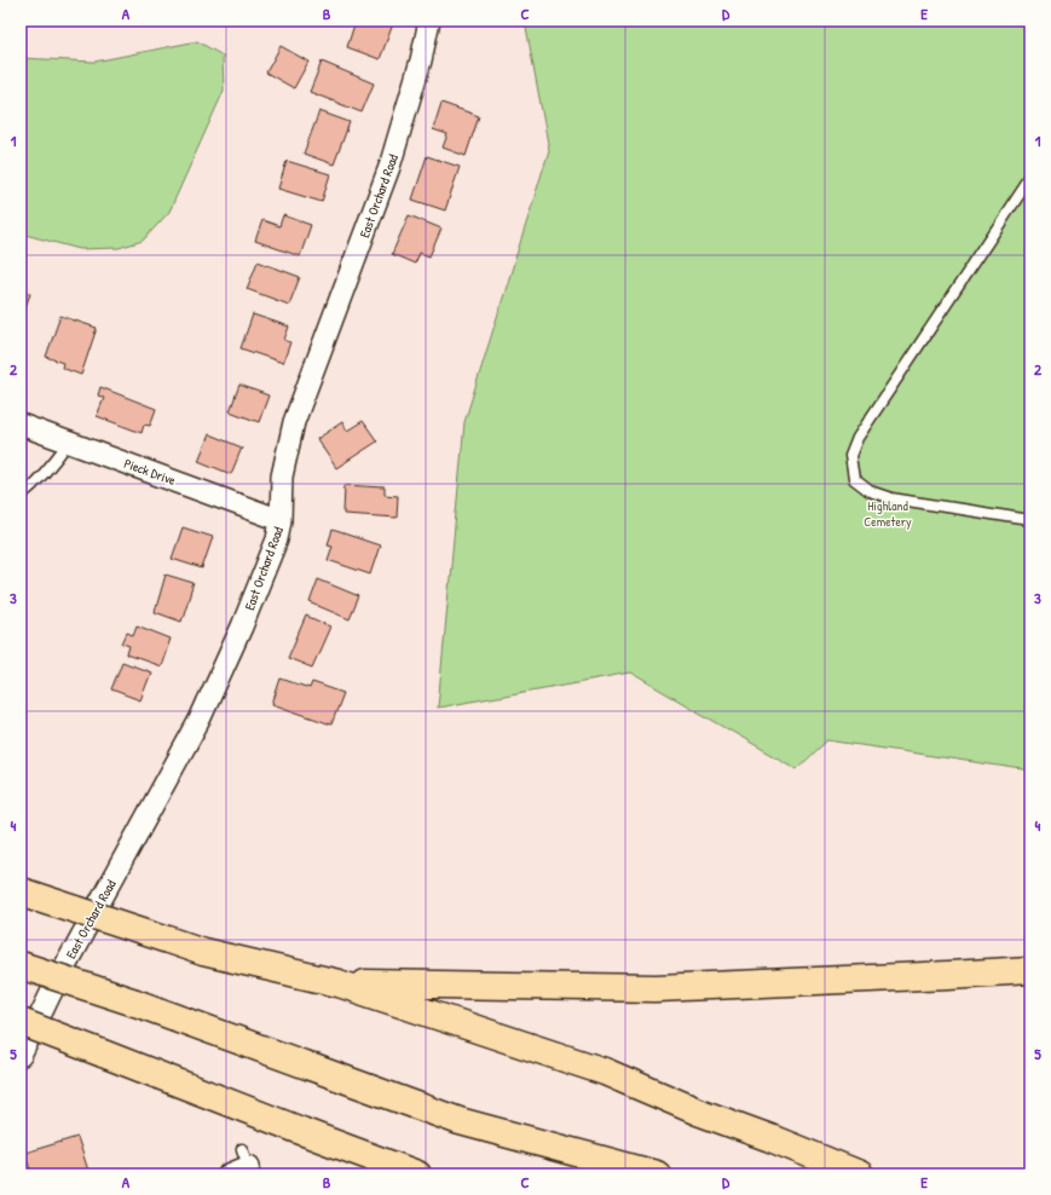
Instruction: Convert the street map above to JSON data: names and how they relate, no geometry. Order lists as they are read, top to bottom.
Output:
{
  "streets": {
    "street": ["East Orchard Road", "Pieck Drive"]
  },
  "crossings": [
    ["East Orchard Road", "Pieck Drive"]
  ],
  "parks": ["Highland Cemetery"],
  "grid": {
    "columns": [
      "A",
      "B",
      "C",
      "D",
      "E"
    ],
    "rows": [
      "1",
      "2",
      "3",
      "4",
      "5"
    ]
  }
}
